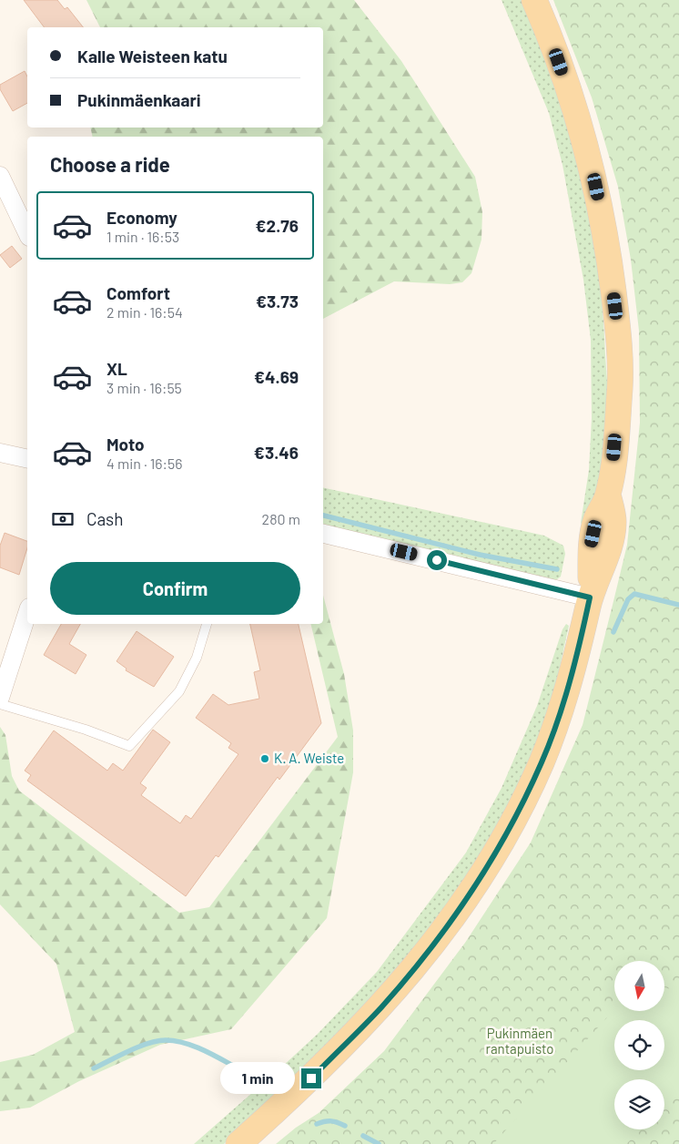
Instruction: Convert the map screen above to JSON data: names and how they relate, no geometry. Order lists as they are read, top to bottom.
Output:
{
  "parks": ["Pukinmäen rantapuisto"],
  "places": ["K. A. Weiste"],
  "north": "bottom",
  "page": {
    "banner": ["Kalle Weisteen katu", "Pukinmäenkaari"],
    "heading": "Choose a ride",
    "list": [
      {
        "name": "Economy",
        "note": "1 min · 16:53",
        "value": "€2.76"
      },
      {
        "name": "Comfort",
        "note": "2 min · 16:54",
        "value": "€3.73"
      },
      {
        "name": "XL",
        "note": "3 min · 16:55",
        "value": "€4.69"
      },
      {
        "name": "Moto",
        "note": "4 min · 16:56",
        "value": "€3.46"
      }
    ],
    "pay": ["Cash", "280 m"],
    "buttons": "Confirm",
    "bubble": "1 min"
  }
}
